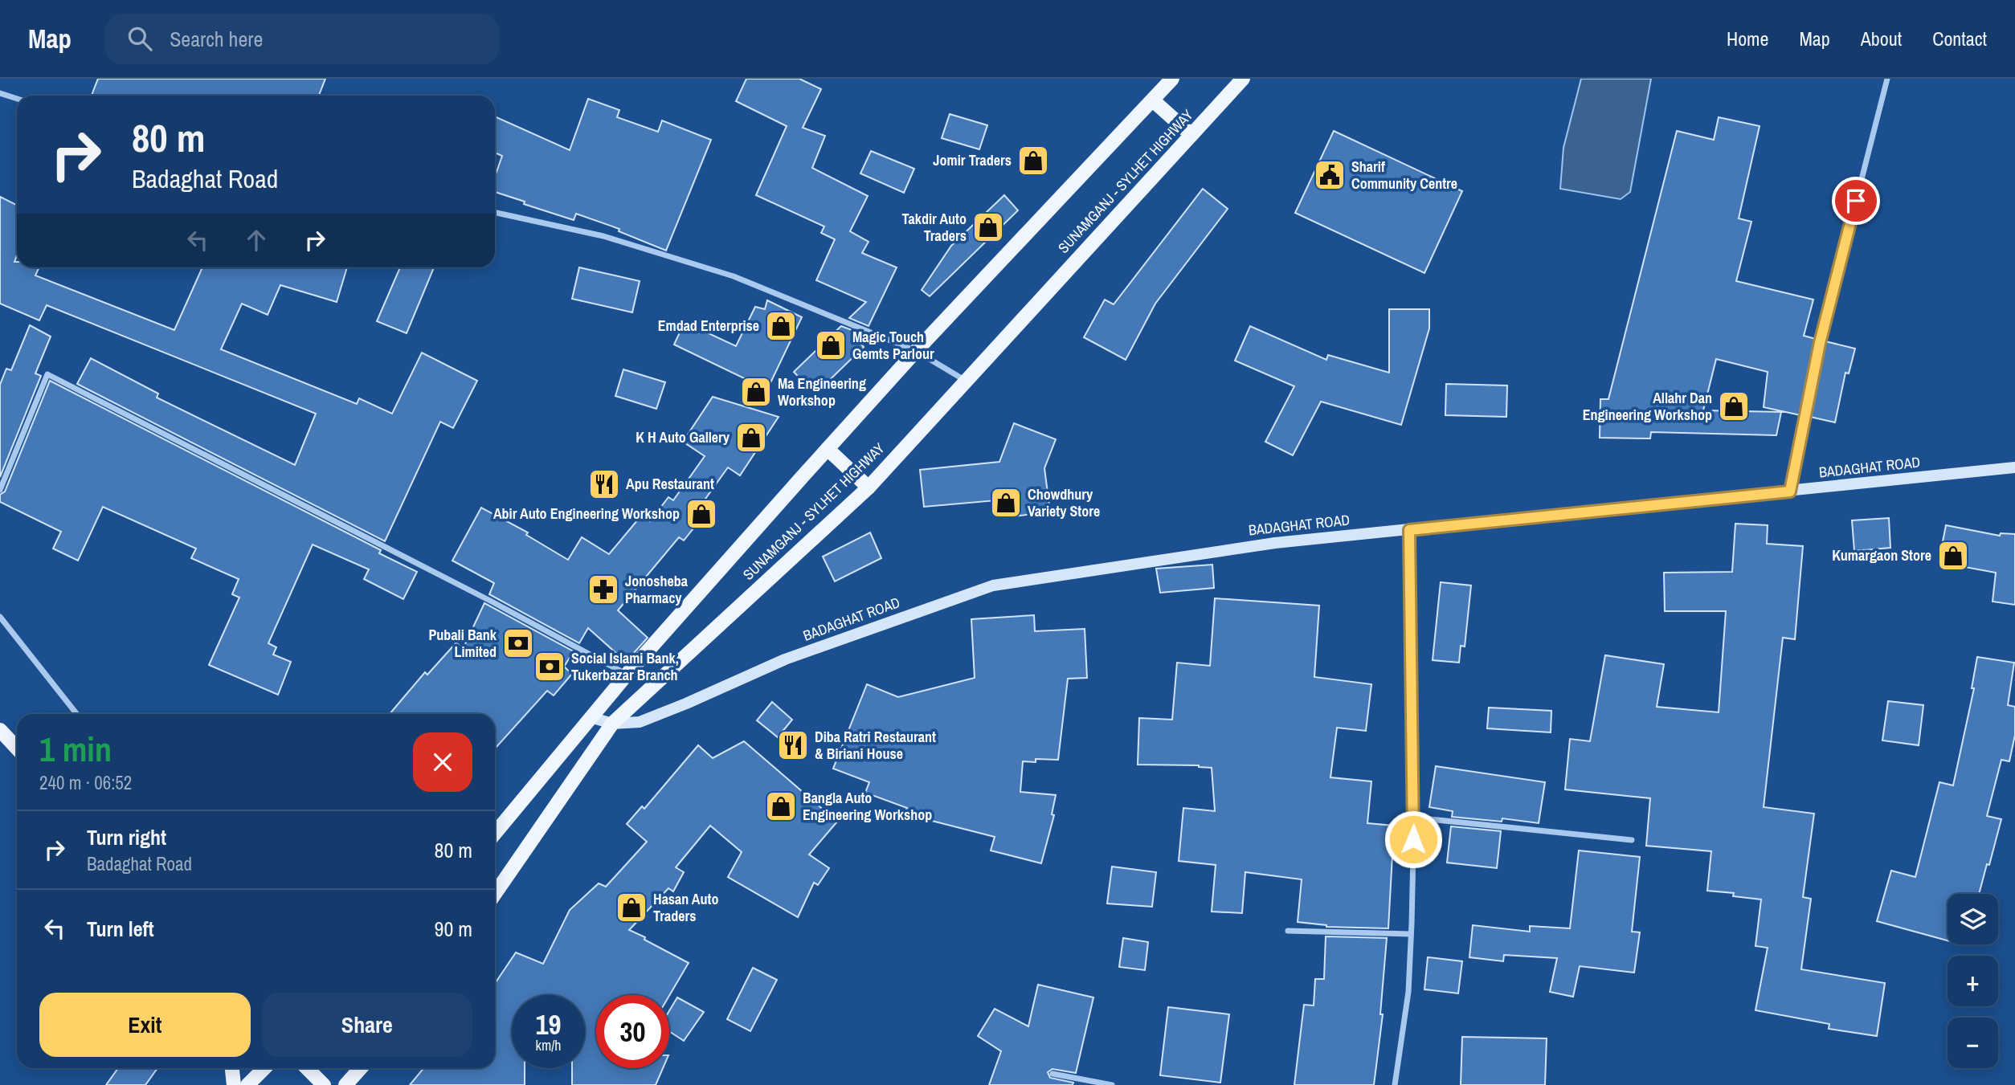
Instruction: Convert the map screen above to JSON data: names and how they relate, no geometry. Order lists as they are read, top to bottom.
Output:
{
  "streets": {
    "main road": ["SUNAMGANJ - SYLHET HIGHWAY", "BADAGHAT ROAD"]
  },
  "crossings": [
    ["SUNAMGANJ - SYLHET HIGHWAY", "BADAGHAT ROAD"]
  ],
  "places": {
    "shop": [
      "Jomir Traders",
      "Takdir Auto Traders",
      "Emdad Enterprise",
      "Magic Touch Gemts Parlour",
      "Ma Engineering Workshop",
      "Allahr Dan Engineering Workshop",
      "K H Auto Gallery",
      "Chowdhury Variety Store",
      "Abir Auto Engineering Workshop",
      "Kumargaon Store",
      "Bangla Auto Engineering Workshop",
      "Hasan Auto Traders"
    ],
    "public building": ["Sharif Community Centre"],
    "restaurant": ["Apu Restaurant", "Diba Ratri Restaurant & Biriani House"],
    "pharmacy": ["Jonosheba Pharmacy"],
    "bank": ["Pubali Bank Limited", "Social Islami Bank, Tukerbazar Branch"]
  },
  "page": {
    "header": "Map",
    "search": "Search here",
    "nav": [
      "Home",
      "Map",
      "About",
      "Contact"
    ],
    "turn": ["80 m", "Badaghat Road"],
    "heading": ["1 min", "240 m · 06:52"],
    "list": [
      {
        "name": "Turn right",
        "note": "Badaghat Road",
        "value": "80 m"
      },
      {
        "name": "Turn left",
        "value": "90 m"
      }
    ],
    "map_buttons": ["+", "−"],
    "buttons": ["Exit", "Share"],
    "speed": "19 km/h",
    "limit": "30"
  }
}
